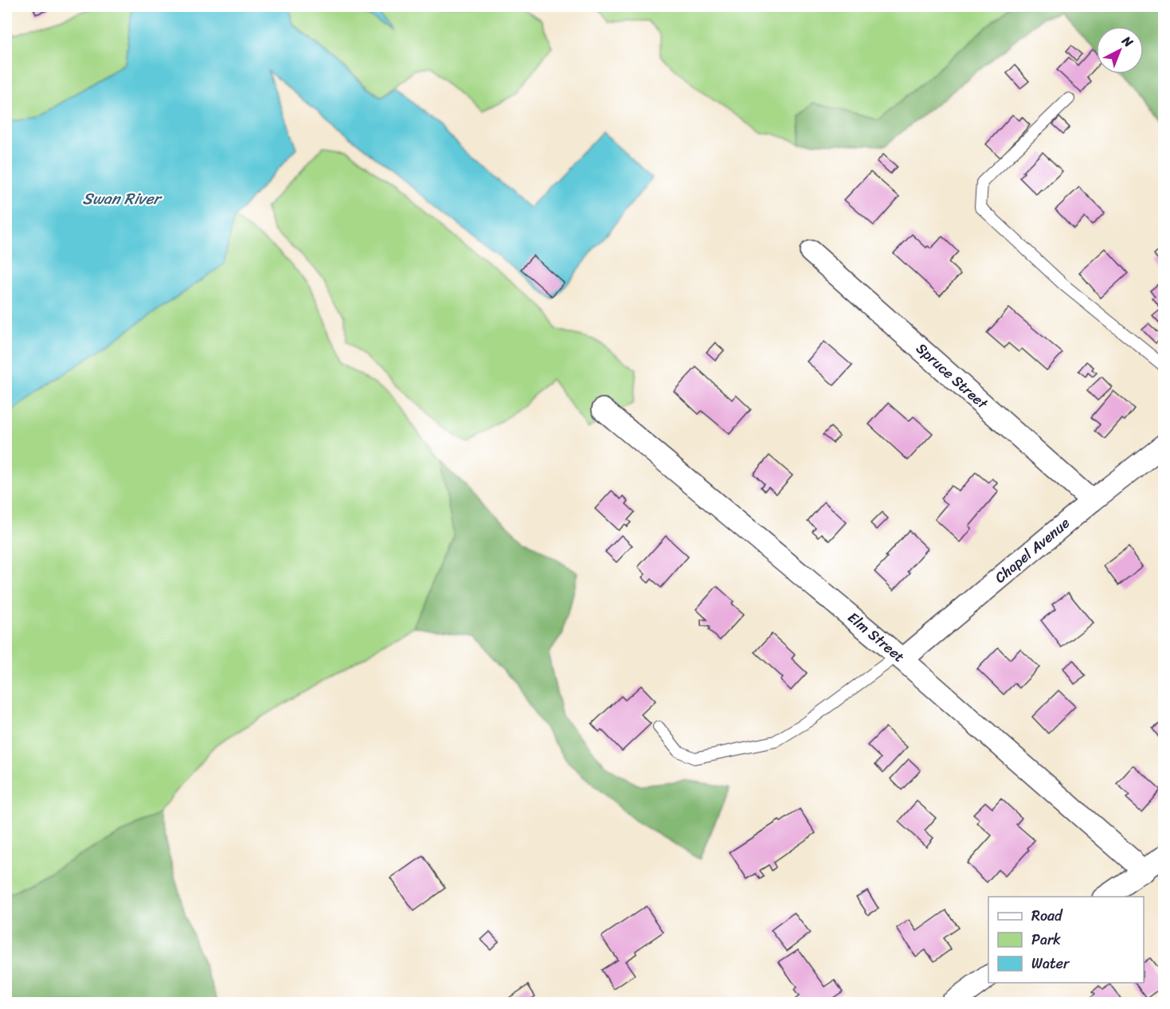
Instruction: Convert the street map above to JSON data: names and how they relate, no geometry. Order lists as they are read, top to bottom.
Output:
{
  "streets": {
    "street": ["Spruce Street", "Chapel Avenue", "Elm Street"]
  },
  "crossings": [
    ["Spruce Street", "Chapel Avenue"],
    ["Chapel Avenue", "Elm Street"]
  ],
  "water": ["Swan River"],
  "legend": ["Road", "Park", "Water"],
  "north": "top right"
}
